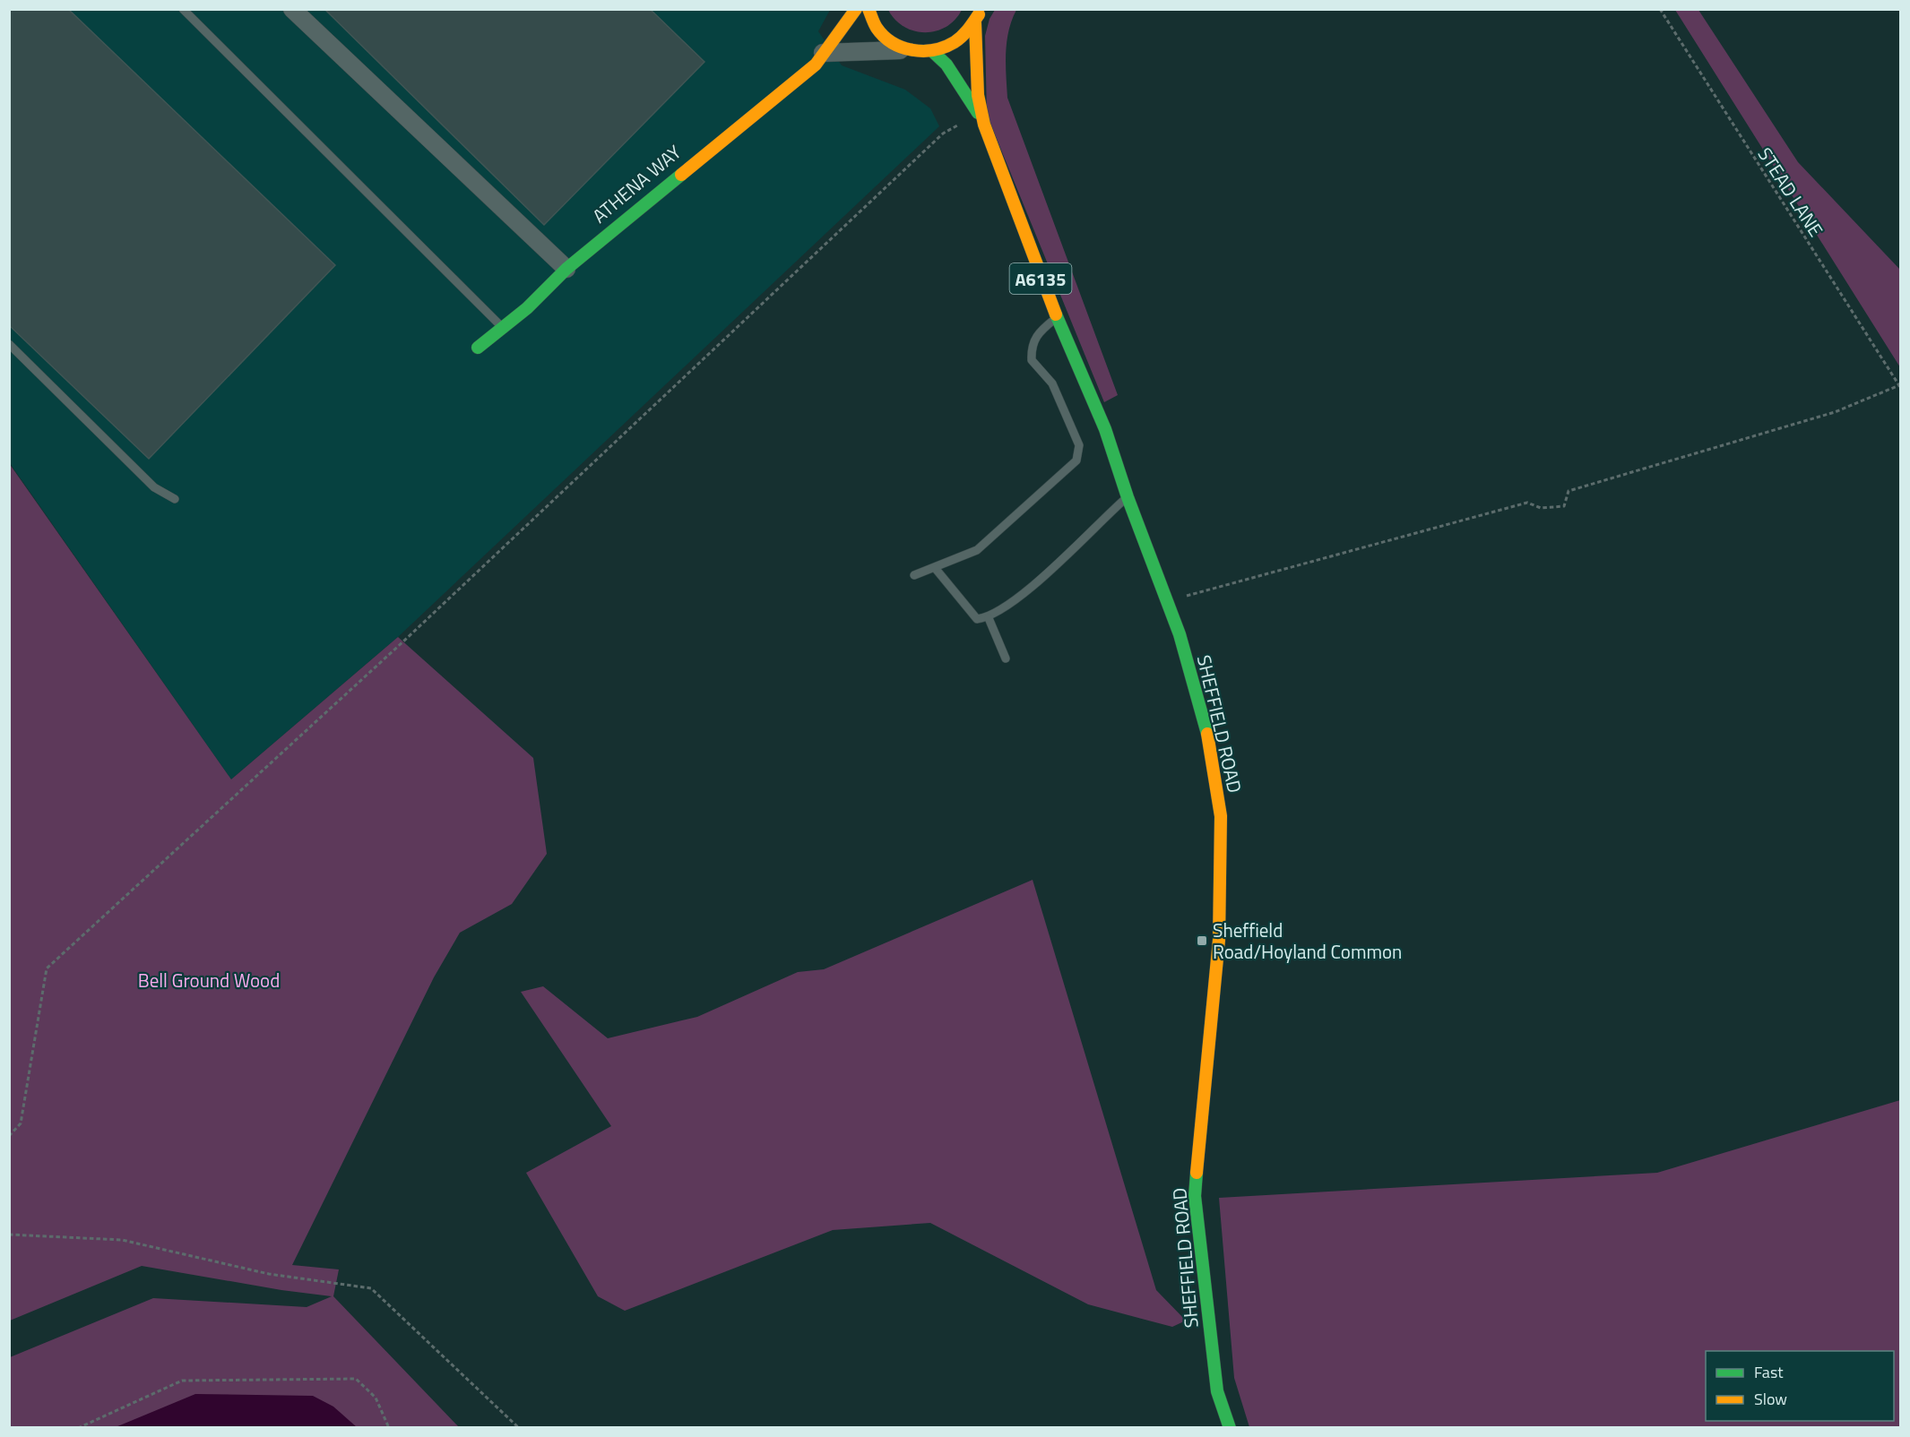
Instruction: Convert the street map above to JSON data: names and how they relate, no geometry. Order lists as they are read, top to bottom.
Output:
{
  "streets": {
    "main road": ["ATHENA WAY", "A6135", "SHEFFIELD ROAD"],
    "path": ["STEAD LANE"]
  },
  "crossings": [
    ["A6135", "SHEFFIELD ROAD"]
  ],
  "parks": ["Bell Ground Wood"],
  "places": {
    "transit": ["Sheffield Road/Hoyland Common"]
  },
  "legend": ["Fast", "Slow"]
}
